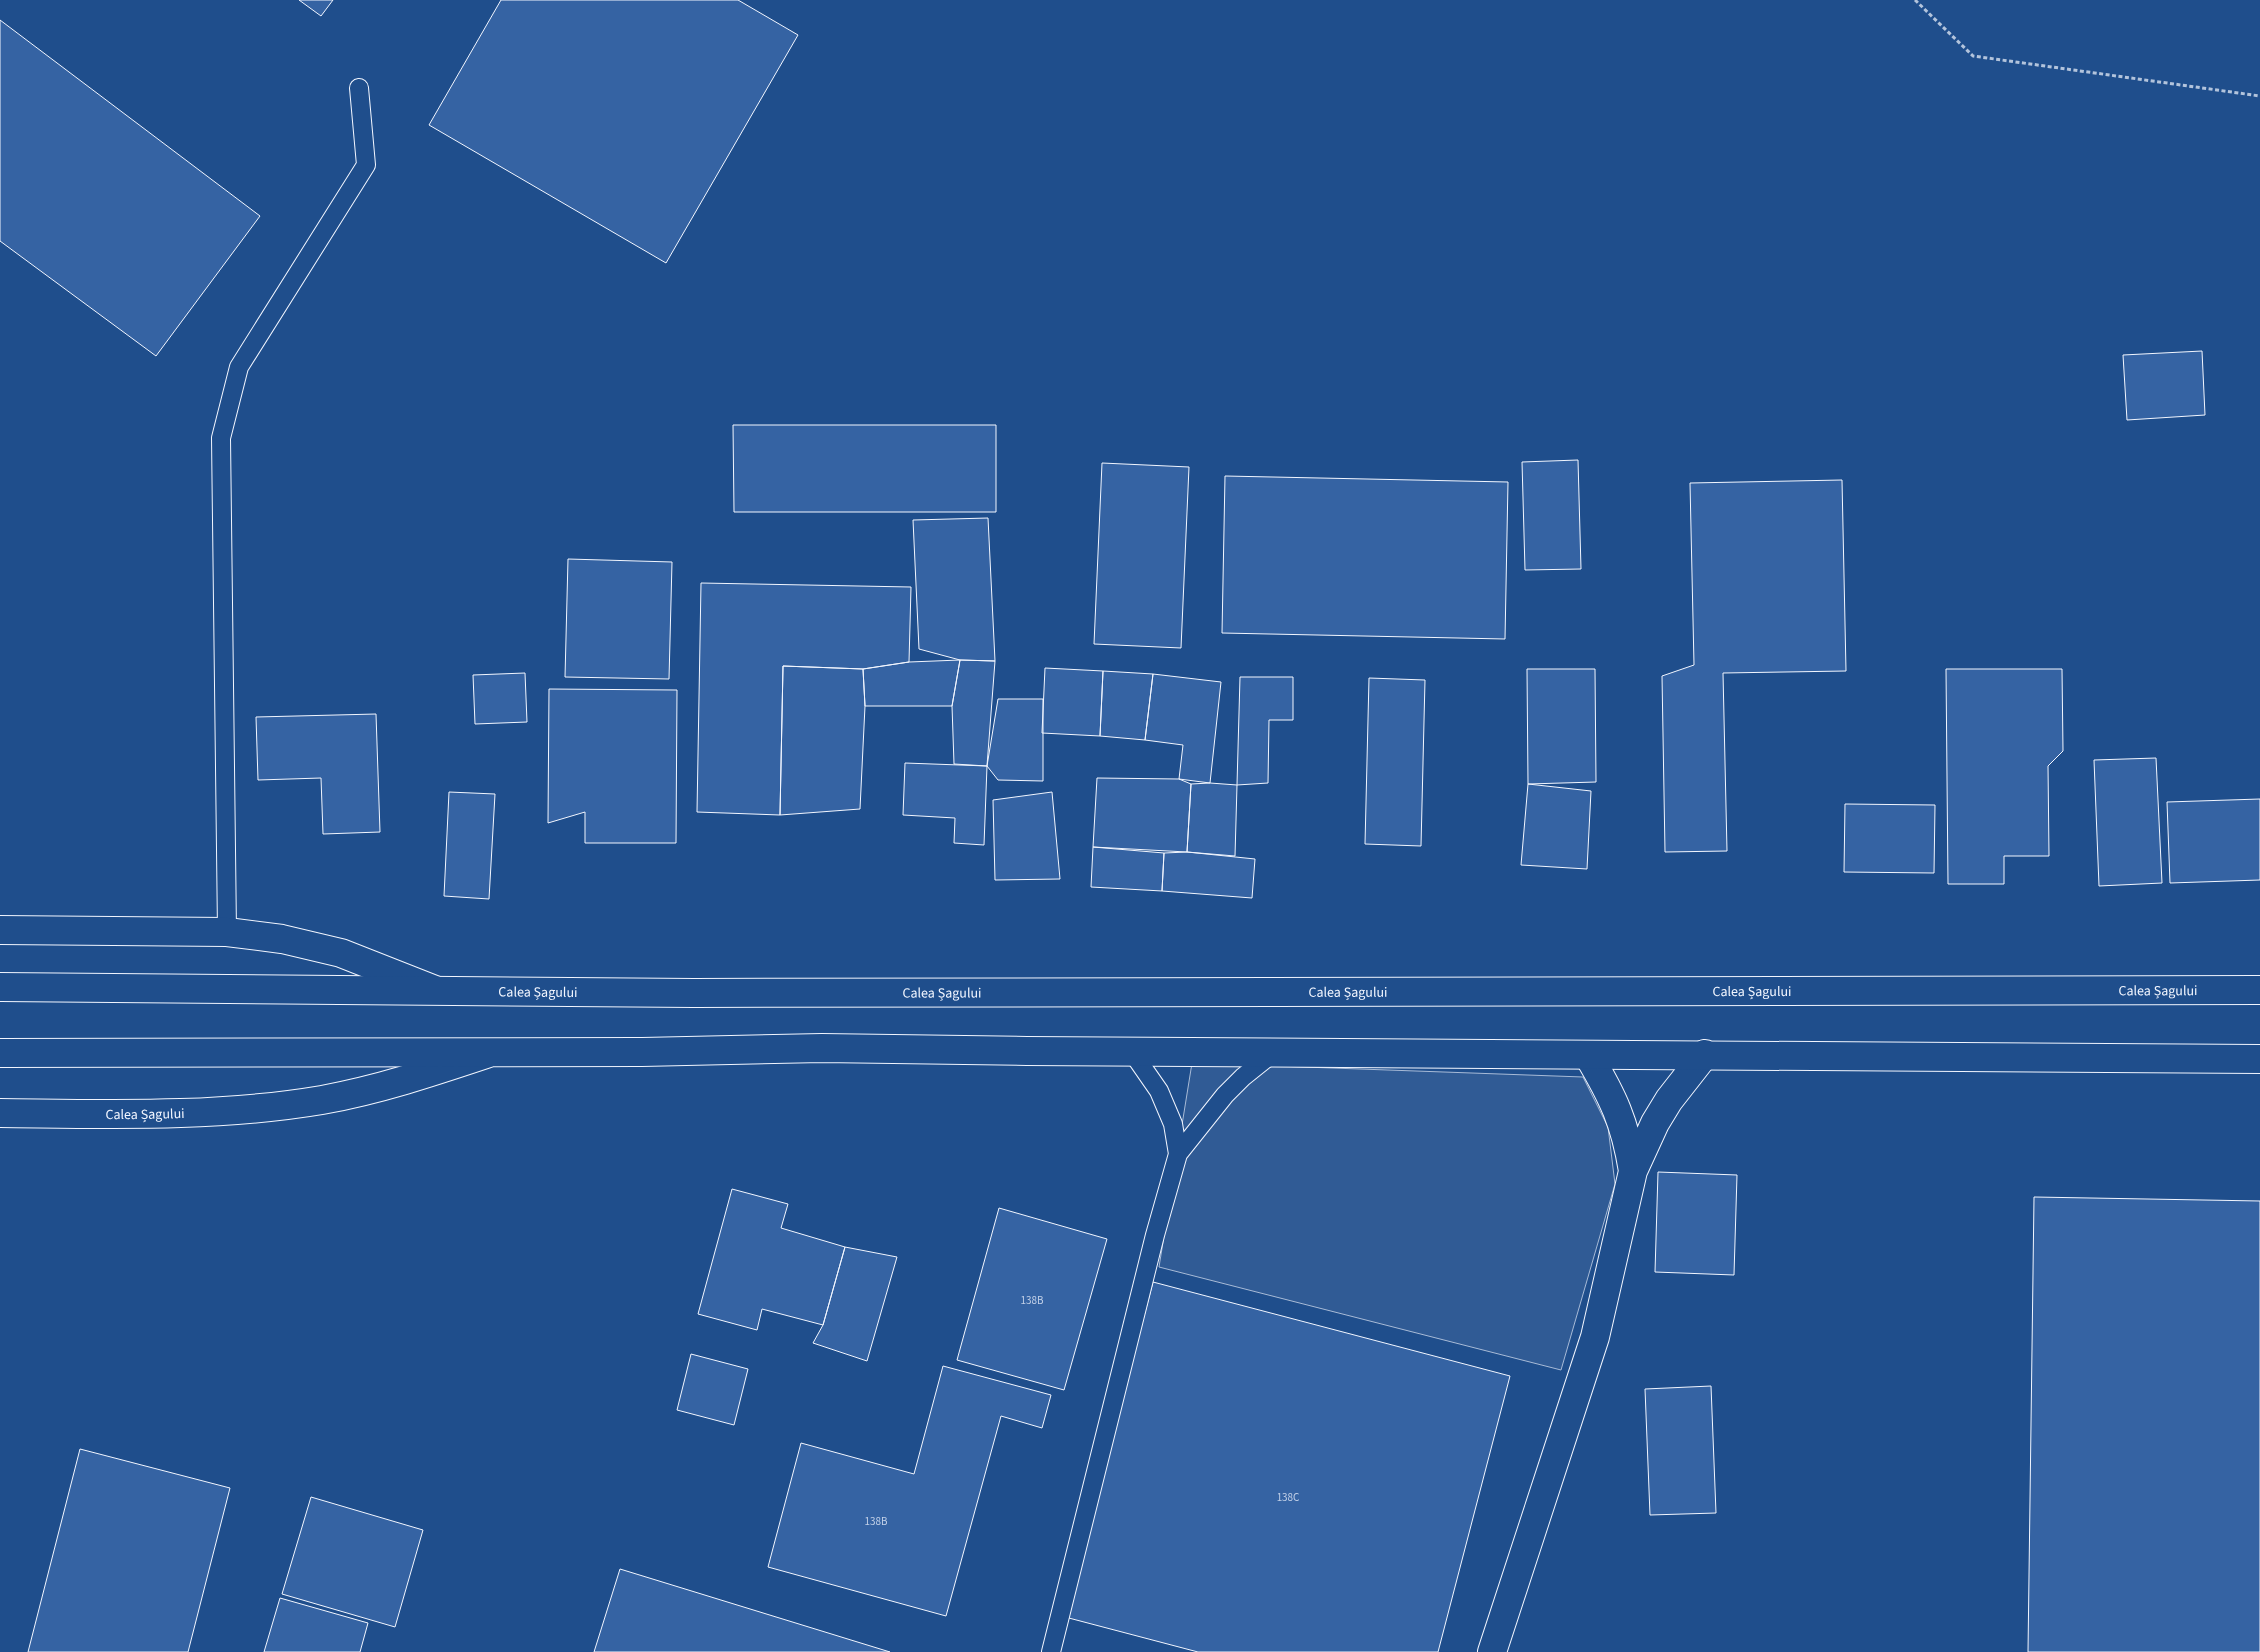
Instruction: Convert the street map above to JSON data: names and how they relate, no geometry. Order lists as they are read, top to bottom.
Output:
{
  "streets": {
    "main road": ["Calea Șagului"]
  },
  "house_numbers": ["138B", "138C", "138B"]
}
